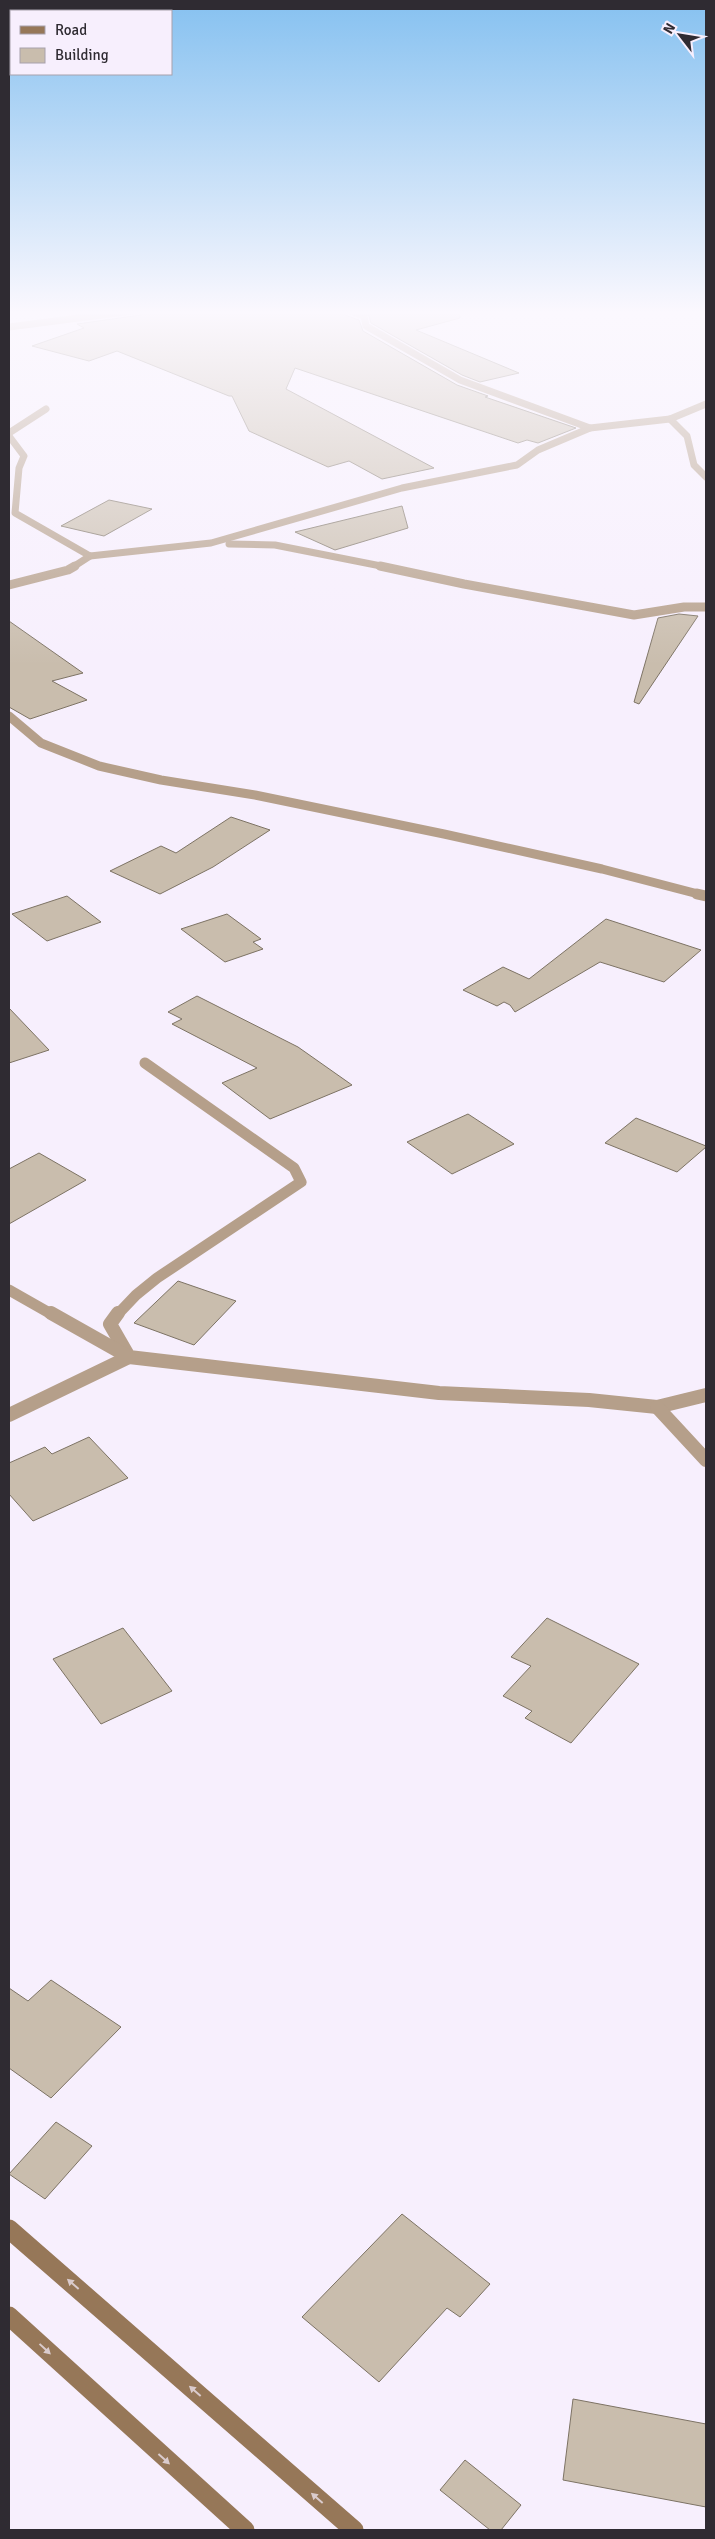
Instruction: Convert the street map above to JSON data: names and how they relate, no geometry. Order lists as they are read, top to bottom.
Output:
{
  "legend": ["Road", "Building"],
  "north": "top left"
}
